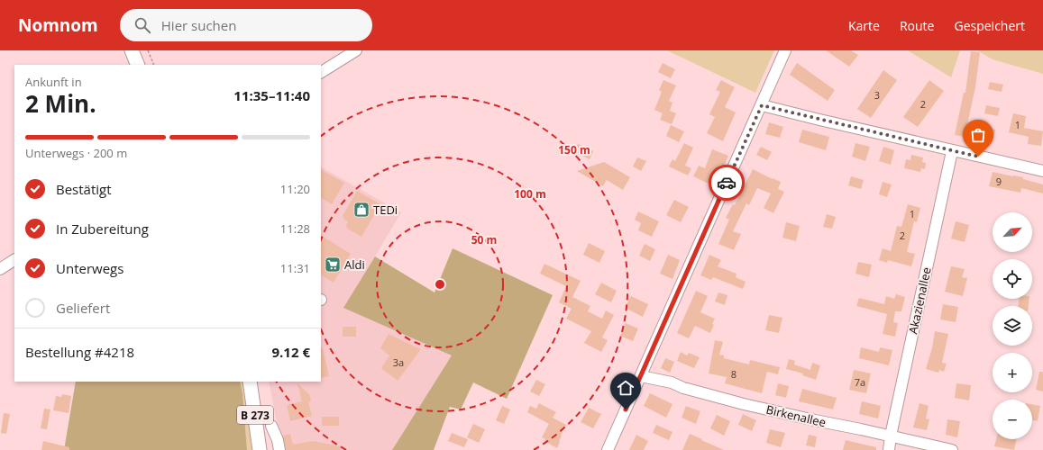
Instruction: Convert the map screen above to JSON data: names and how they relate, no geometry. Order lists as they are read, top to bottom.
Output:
{
  "streets": {
    "main road": ["B 273"],
    "street": ["Akazienallee", "Birkenallee"]
  },
  "crossings": [
    ["Akazienallee", "Birkenallee"]
  ],
  "places": {
    "shop": ["TEDi"],
    "supermarket": ["Aldi"]
  },
  "house_numbers": [
    "3",
    "2",
    "1",
    "9",
    "1",
    "2",
    "3a",
    "8",
    "7a"
  ],
  "north": "top right",
  "page": {
    "header": "Nomnom",
    "search": "Hier suchen",
    "nav": ["Karte", "Route", "Gespeichert"],
    "heading": ["2 Min.", "Ankunft in", "11:35–11:40"],
    "panel": ["Bestellung #4218", "9.12 €"],
    "bar": "Unterwegs · 200 m",
    "list": [
      ["Bestätigt", "11:20"],
      ["In Zubereitung", "11:28"],
      ["Unterwegs", "11:31"],
      "Geliefert"
    ],
    "map_buttons": ["+", "−"]
  },
  "rings": ["150 m", "100 m", "50 m"]
}
